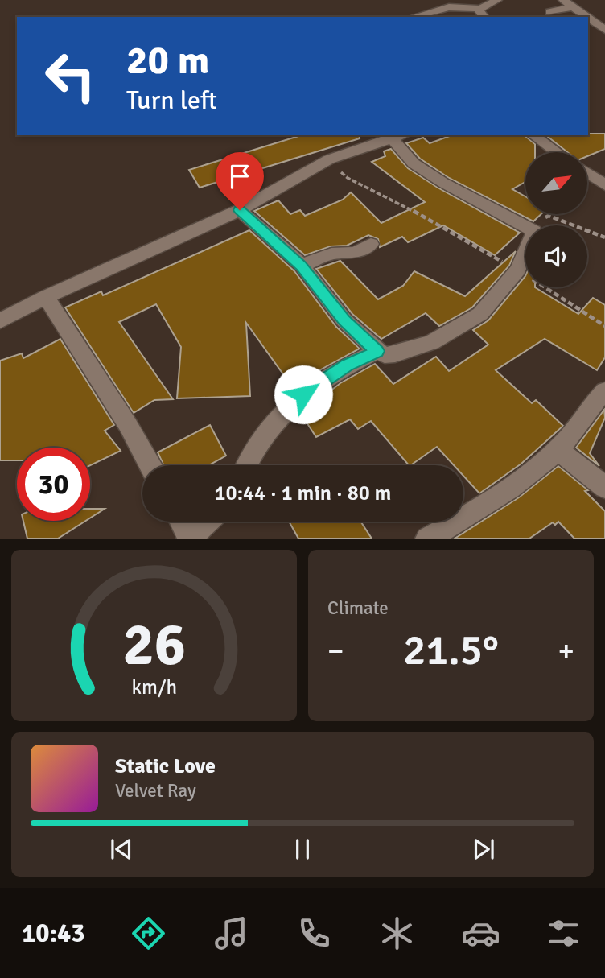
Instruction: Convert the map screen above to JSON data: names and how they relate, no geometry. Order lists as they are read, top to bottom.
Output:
{
  "north": "top right",
  "page": {
    "turn": ["20 m", "Turn left"],
    "limit": "30",
    "trip": "10:44 · 1 min · 80 m",
    "tile": "Climate",
    "heat": ["−", "21.5°", "+"],
    "song": ["Static Love", "Velvet Ray"],
    "tabs": "10:43",
    "gauge": ["26", "km/h"]
  }
}
